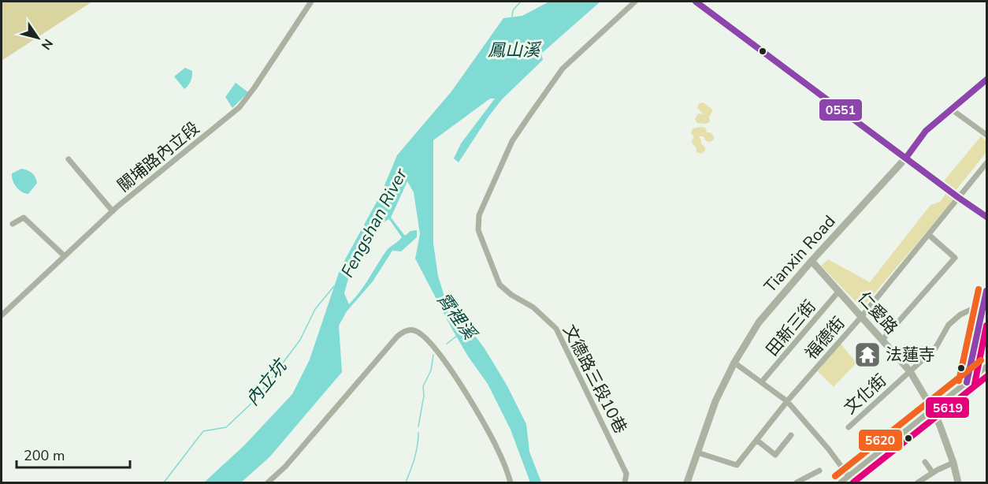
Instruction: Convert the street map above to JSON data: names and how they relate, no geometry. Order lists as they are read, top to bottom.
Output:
{
  "streets": {
    "main road": ["Tianxin Road", "仁愛路"],
    "street": [
      "關埔路內立段",
      "田新三街",
      "福德街",
      "文德路三段10巷",
      "文化街"
    ]
  },
  "crossings": [
    ["Tianxin Road", "仁愛路"],
    ["Tianxin Road", "福德街"],
    ["仁愛路", "田新三街"],
    ["仁愛路", "福德街"],
    ["仁愛路", "文化街"]
  ],
  "water": [
    "鳳山溪",
    "Fengshan River",
    "霄裡溪",
    "內立坑"
  ],
  "places": {
    "temple": ["法蓮寺"]
  },
  "lines": ["transit line 0551", "transit line 5620", "transit line 5619"],
  "scale_bar": "200 m",
  "north": "bottom right"
}
